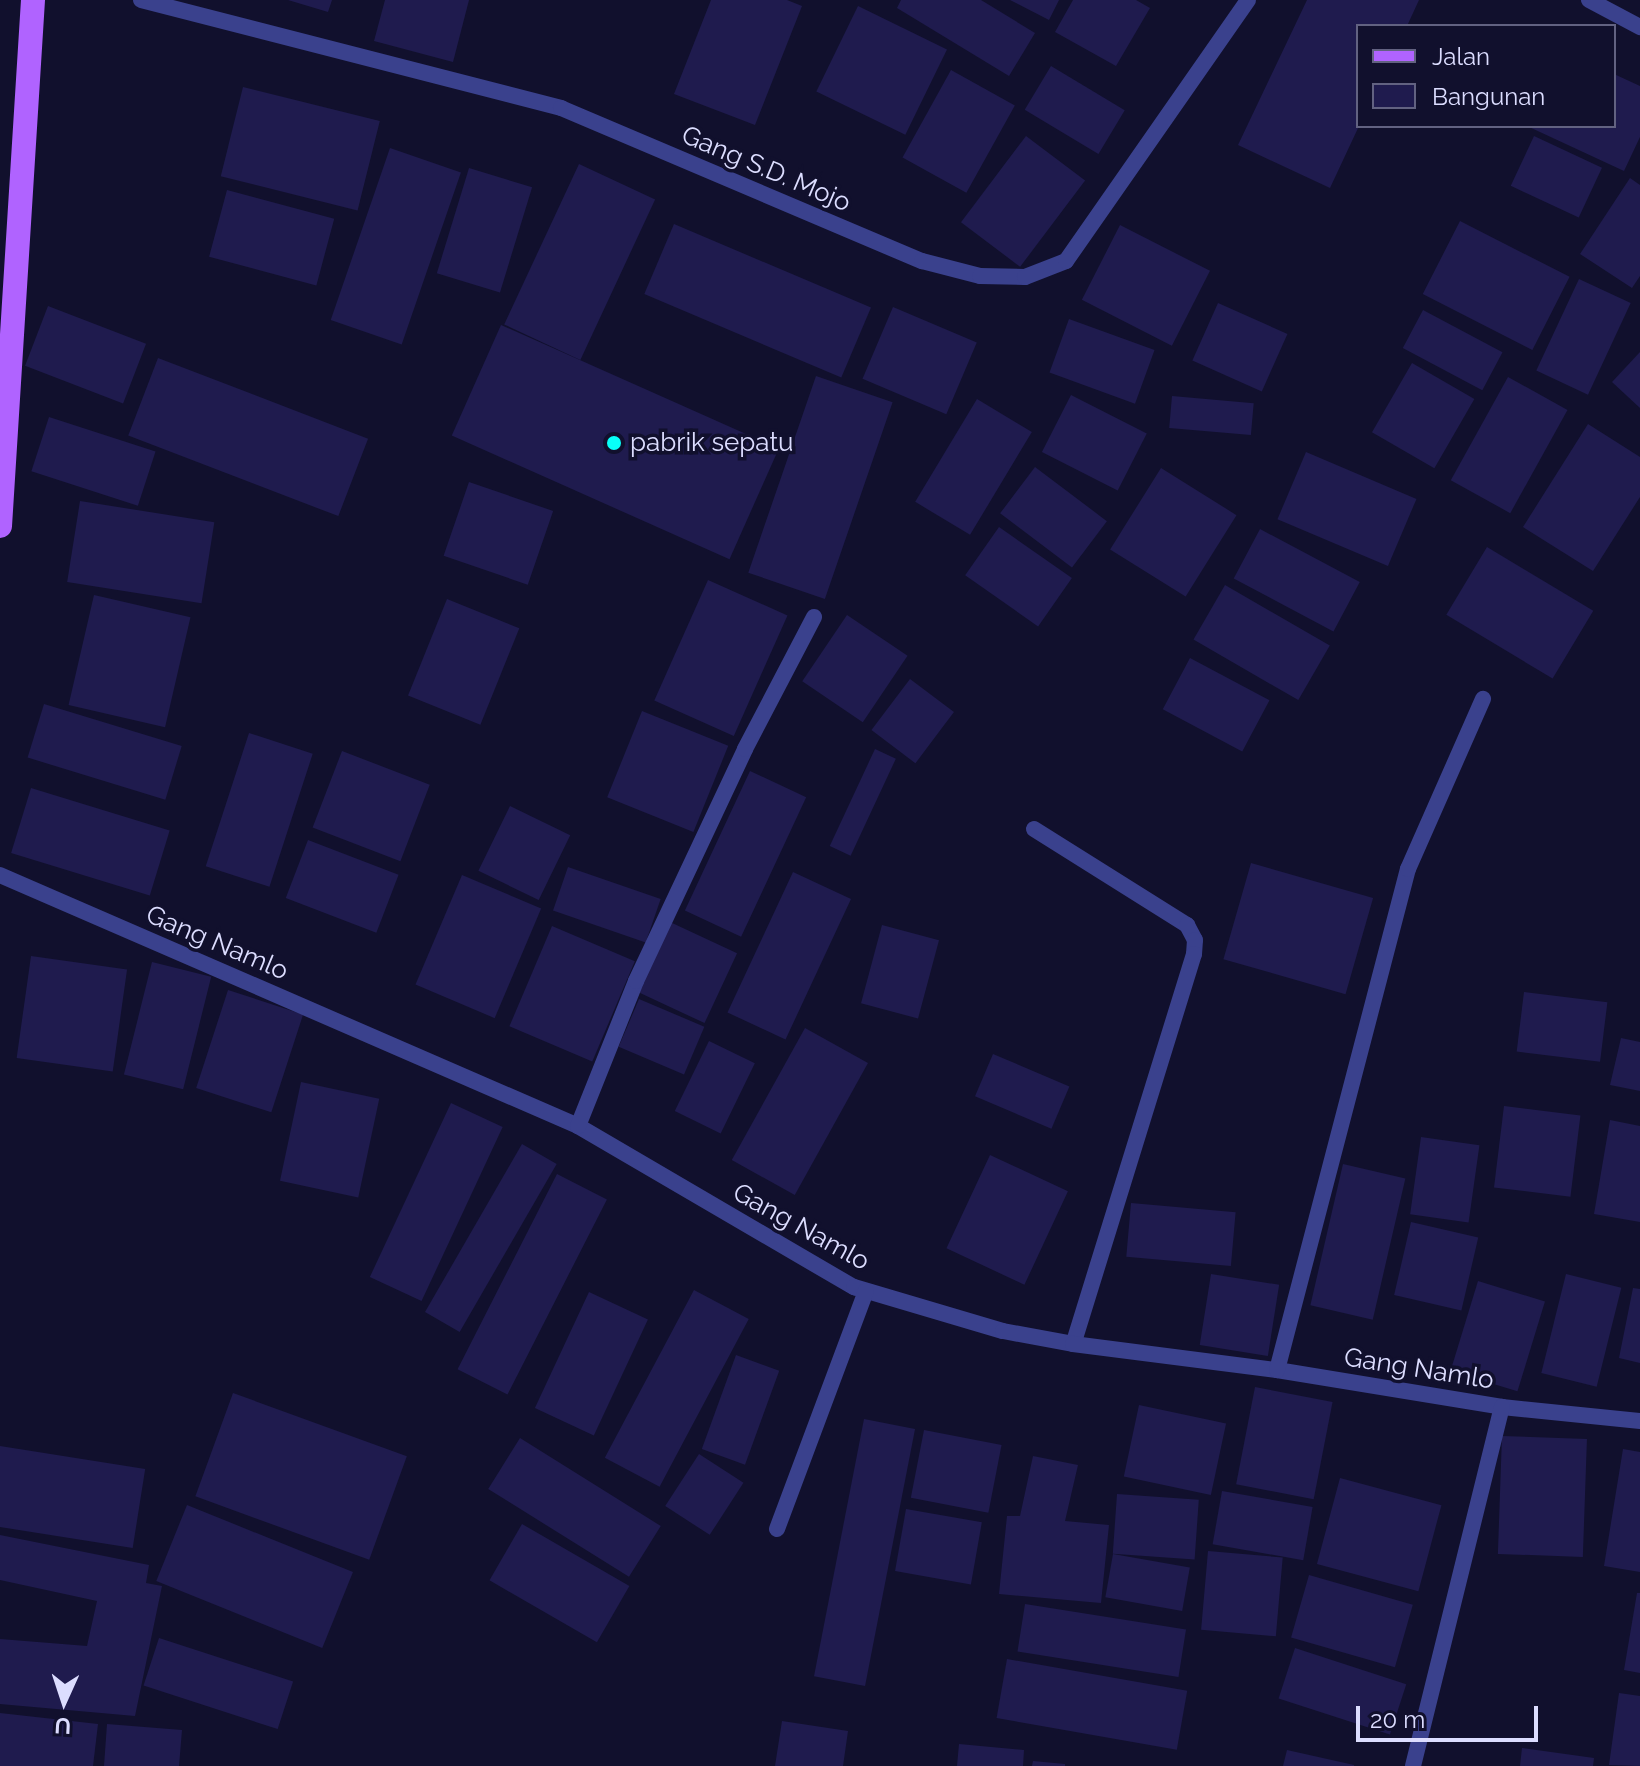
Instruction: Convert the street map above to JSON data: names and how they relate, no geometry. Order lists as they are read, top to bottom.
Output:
{
  "streets": {
    "street": ["Gang S.D. Mojo", "Gang Namlo"]
  },
  "places": ["pabrik sepatu"],
  "legend": ["Jalan", "Bangunan"],
  "scale_bar": "20 m",
  "north": "bottom"
}
